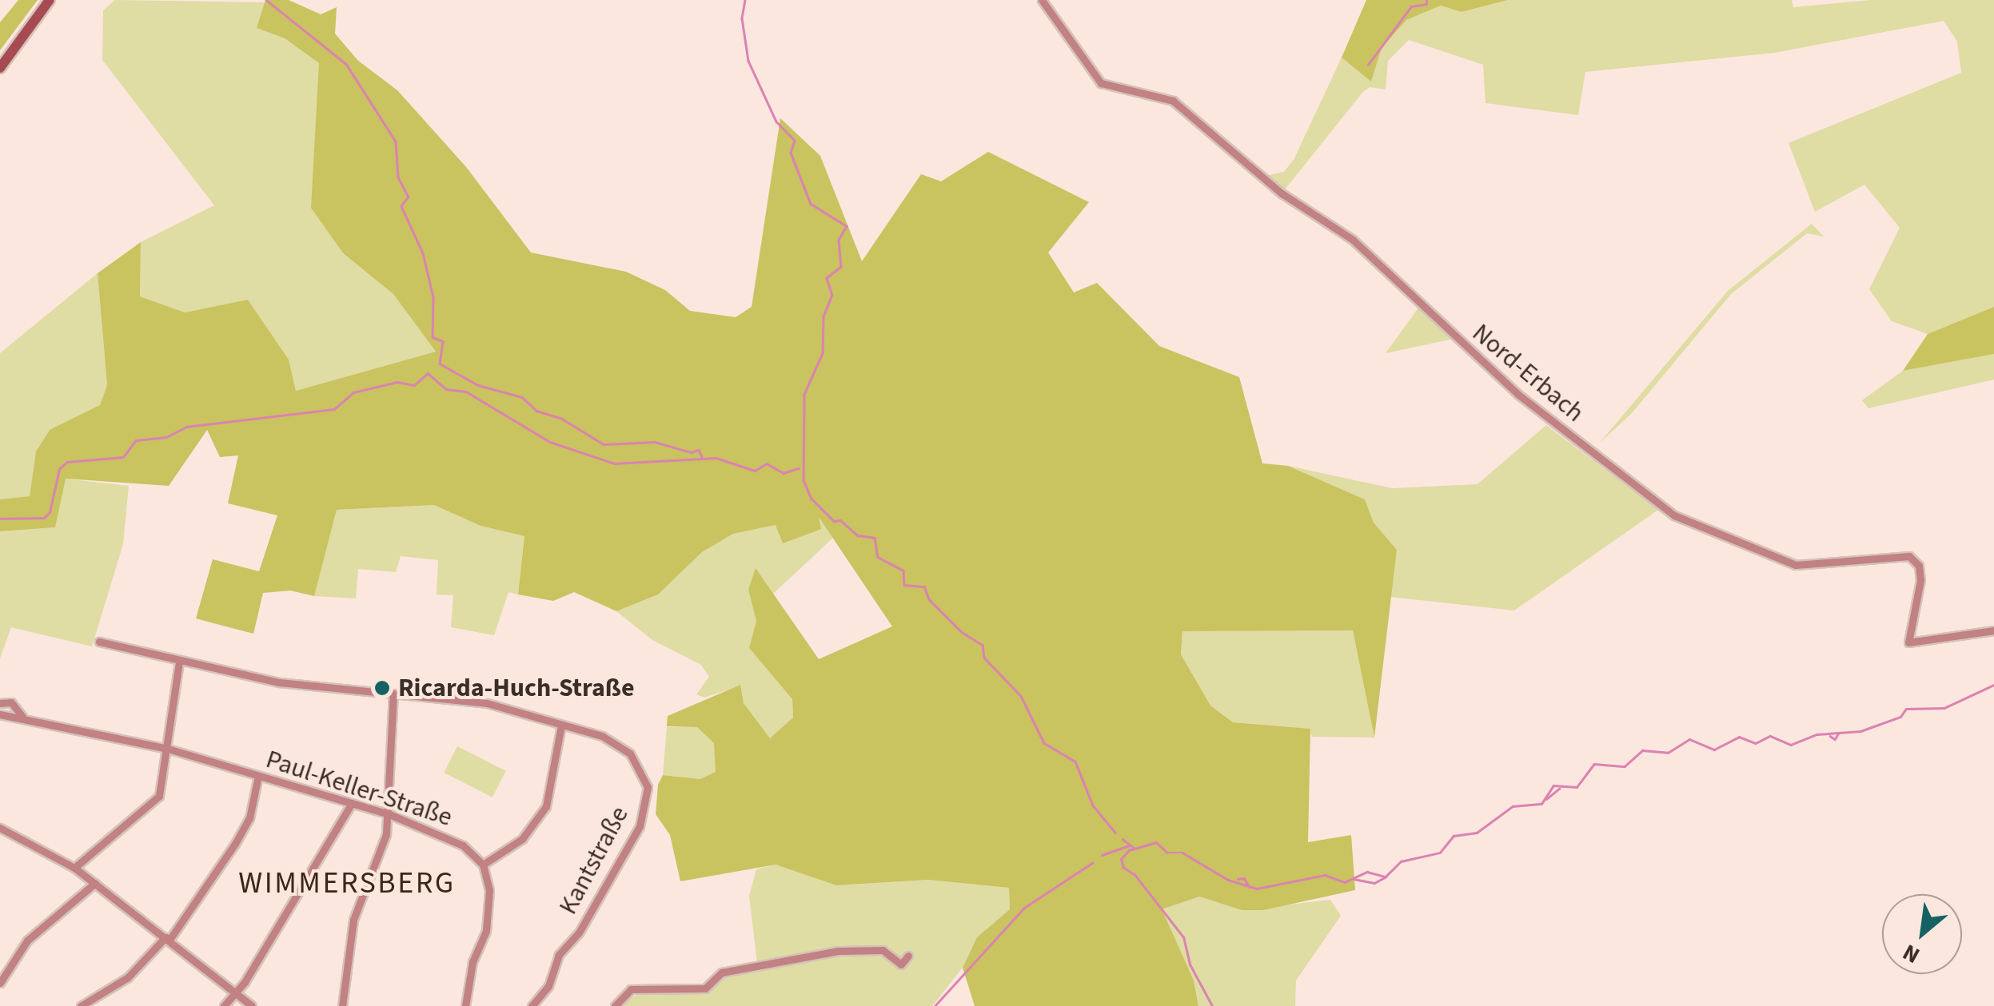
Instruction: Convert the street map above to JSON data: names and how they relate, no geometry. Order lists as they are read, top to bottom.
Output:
{
  "streets": {
    "street": ["Nord-Erbach", "Paul-Keller-Straße", "Kantstraße"]
  },
  "districts": ["WIMMERSBERG"],
  "places": ["Ricarda-Huch-Straße"],
  "north": "bottom left"
}
